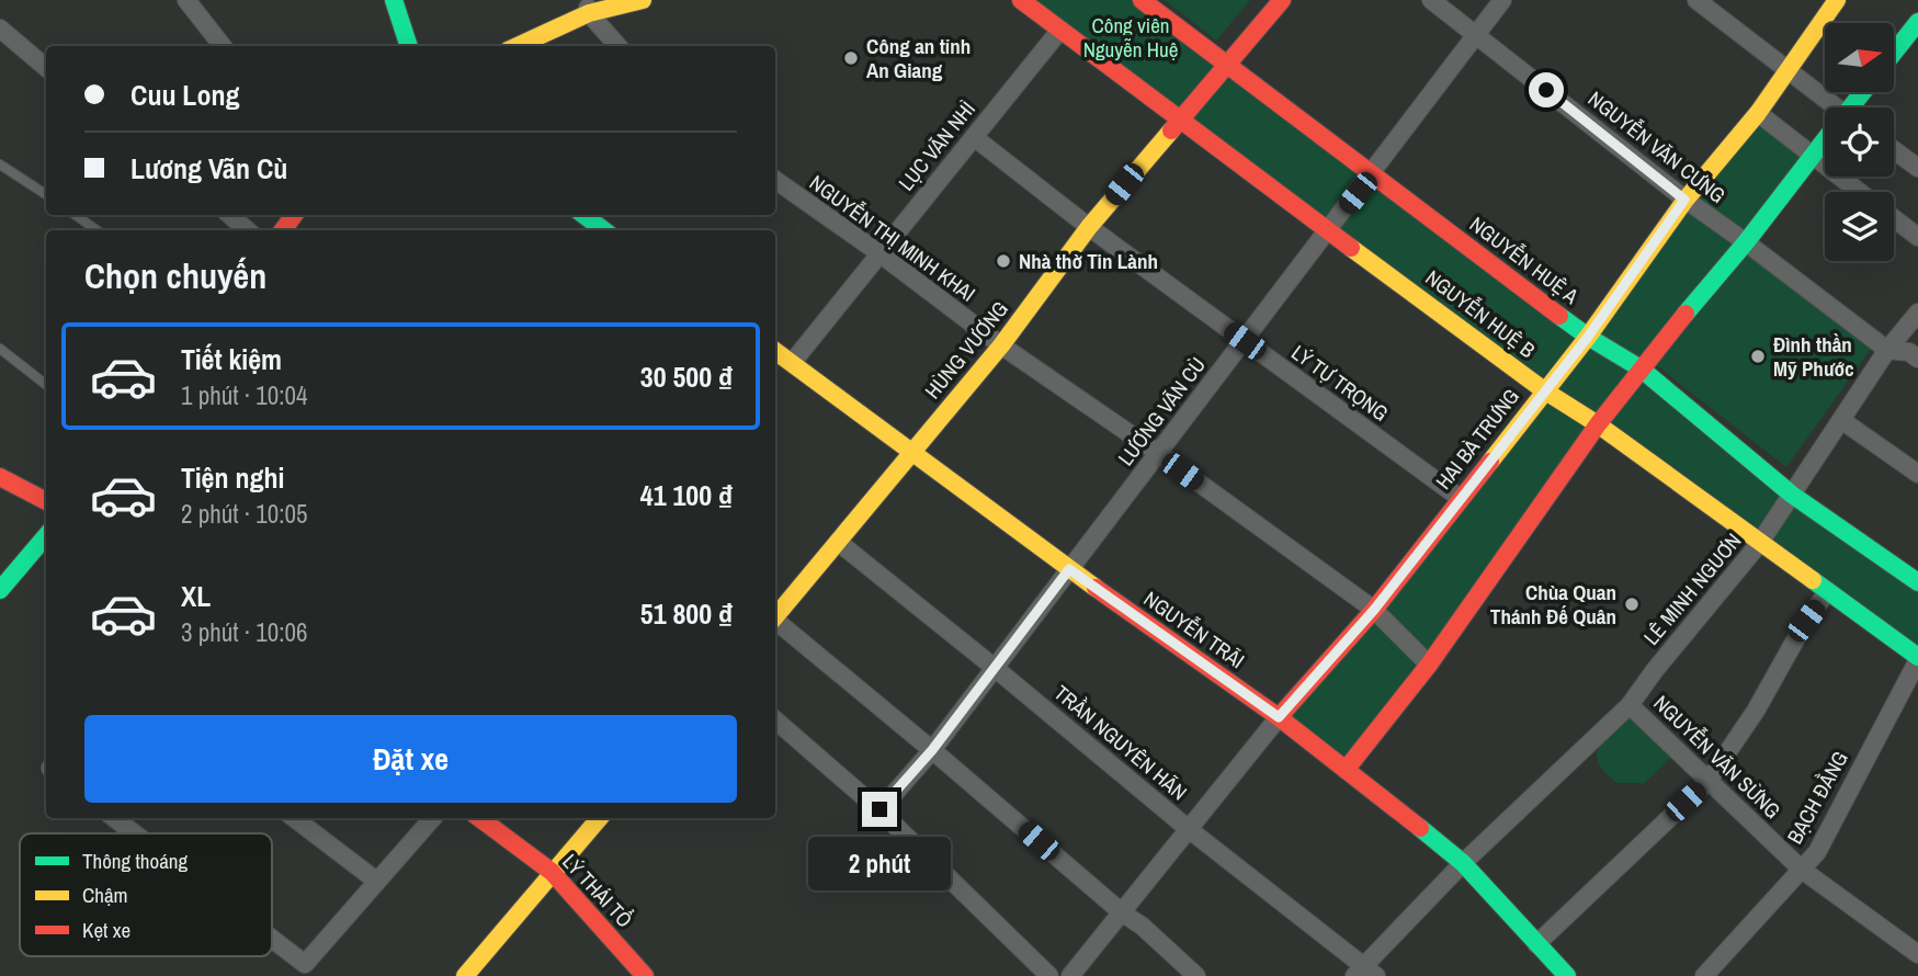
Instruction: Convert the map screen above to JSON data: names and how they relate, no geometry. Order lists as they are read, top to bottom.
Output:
{
  "streets": {
    "main road": [
      "NGUYỄN HUỆ A",
      "NGUYỄN HUỆ B",
      "HÙNG VƯƠNG",
      "HAI BÀ TRƯNG",
      "NGUYỄN TRÃI",
      "LÝ THÁI TỔ"
    ],
    "street": [
      "LỤC VĂN NHÌ",
      "NGUYỄN VĂN CƯNG",
      "NGUYỄN THỊ MINH KHAI",
      "LÝ TỰ TRỌNG",
      "LƯƠNG VÃN CÙ",
      "LÊ MINH NGUƠN",
      "TRẦN NGUYÊN HÃN",
      "NGUYỄN VĂN SỪNG",
      "BẠCH ĐẰNG"
    ]
  },
  "crossings": [
    ["LỤC VĂN NHÌ", "NGUYỄN THỊ MINH KHAI"],
    ["LỤC VĂN NHÌ", "NGUYỄN HUỆ B"],
    ["LỤC VĂN NHÌ", "LÝ TỰ TRỌNG"],
    ["LỤC VĂN NHÌ", "NGUYỄN TRÃI"],
    ["NGUYỄN VĂN CƯNG", "LƯƠNG VÃN CÙ"],
    ["NGUYỄN VĂN CƯNG", "HAI BÀ TRƯNG"],
    ["NGUYỄN VĂN CƯNG", "LÊ MINH NGUƠN"],
    ["NGUYỄN THỊ MINH KHAI", "HÙNG VƯƠNG"],
    ["NGUYỄN THỊ MINH KHAI", "LƯƠNG VÃN CÙ"],
    ["NGUYỄN THỊ MINH KHAI", "HAI BÀ TRƯNG"],
    ["NGUYỄN HUỆ A", "HÙNG VƯƠNG"],
    ["NGUYỄN HUỆ A", "LƯƠNG VÃN CÙ"],
    ["NGUYỄN HUỆ A", "HAI BÀ TRƯNG"],
    ["NGUYỄN HUỆ A", "LÊ MINH NGUƠN"],
    ["NGUYỄN HUỆ B", "HÙNG VƯƠNG"],
    ["NGUYỄN HUỆ B", "LƯƠNG VÃN CÙ"],
    ["NGUYỄN HUỆ B", "HAI BÀ TRƯNG"],
    ["NGUYỄN HUỆ B", "LÊ MINH NGUƠN"],
    ["NGUYỄN HUỆ B", "BẠCH ĐẰNG"],
    ["HÙNG VƯƠNG", "LÝ TỰ TRỌNG"],
    ["HÙNG VƯƠNG", "NGUYỄN TRÃI"],
    ["HÙNG VƯƠNG", "TRẦN NGUYÊN HÃN"],
    ["LÝ TỰ TRỌNG", "LƯƠNG VÃN CÙ"],
    ["LÝ TỰ TRỌNG", "HAI BÀ TRƯNG"],
    ["LƯƠNG VÃN CÙ", "NGUYỄN TRÃI"],
    ["LƯƠNG VÃN CÙ", "TRẦN NGUYÊN HÃN"],
    ["HAI BÀ TRƯNG", "NGUYỄN TRÃI"],
    ["LÊ MINH NGUƠN", "NGUYỄN TRÃI"],
    ["LÊ MINH NGUƠN", "TRẦN NGUYÊN HÃN"],
    ["LÊ MINH NGUƠN", "NGUYỄN VĂN SỪNG"],
    ["NGUYỄN VĂN SỪNG", "BẠCH ĐẰNG"]
  ],
  "parks": ["Công viên Nguyễn Huệ"],
  "places": [
    "Công an tỉnh An Giang",
    "Nhà thờ Tin Lành",
    "Đình thần Mỹ Phước",
    "Chùa Quan Thánh Đế Quân"
  ],
  "legend": ["Thông thoáng", "Chậm", "Kẹt xe"],
  "north": "right",
  "page": {
    "banner": ["Cuu Long", "Lương Vãn Cù"],
    "heading": "Chọn chuyến",
    "list": [
      {
        "name": "Tiết kiệm",
        "note": "1 phút · 10:04",
        "value": "30 500 ₫"
      },
      {
        "name": "Tiện nghi",
        "note": "2 phút · 10:05",
        "value": "41 100 ₫"
      },
      {
        "name": "XL",
        "note": "3 phút · 10:06",
        "value": "51 800 ₫"
      }
    ],
    "buttons": "Đặt xe",
    "bubble": "2 phút"
  }
}
